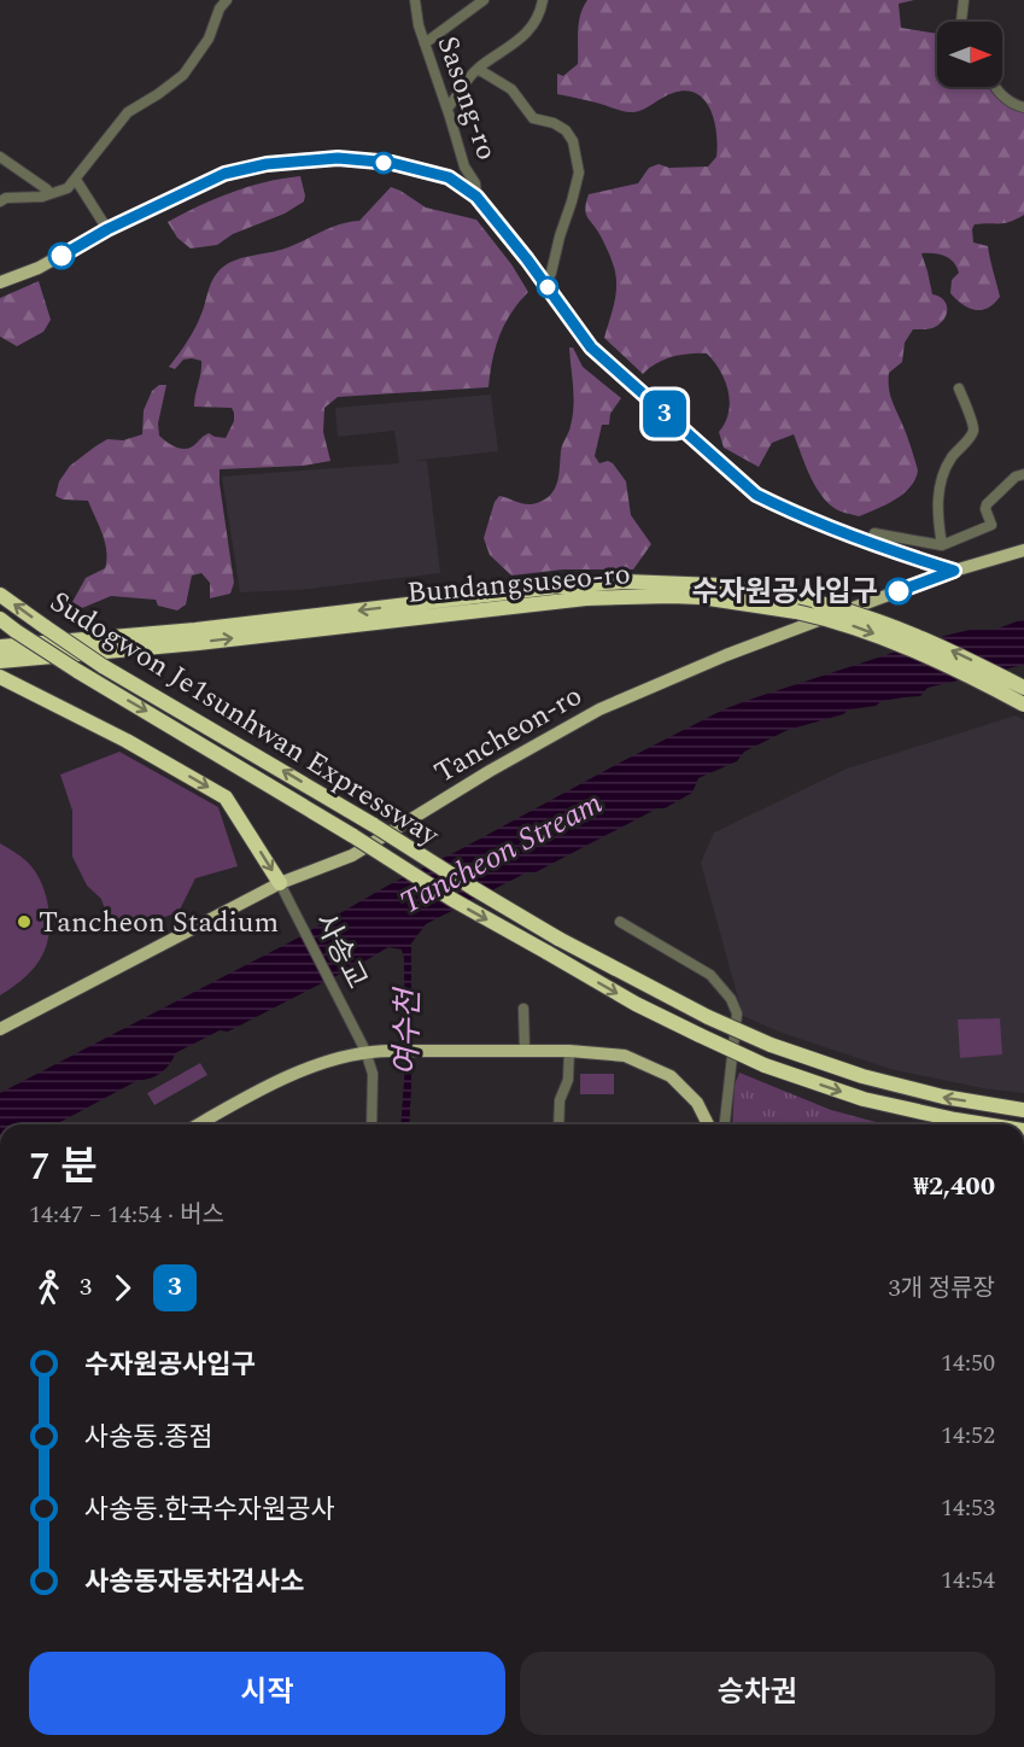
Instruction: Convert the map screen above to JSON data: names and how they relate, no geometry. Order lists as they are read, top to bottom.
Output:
{
  "streets": {
    "highway": ["Bundangsuseo-ro", "Sudogwon Je1sunhwan Expressway"],
    "main road": ["Tancheon-ro"],
    "street": ["Sasong-ro", "사송교"]
  },
  "crossings": [
    ["Sasong-ro", "Tancheon-ro"],
    ["Tancheon-ro", "사송교"]
  ],
  "water": ["Tancheon Stream", "여수천"],
  "places": ["수자원공사입구", "Tancheon Stadium"],
  "lines": ["bus line 3"],
  "north": "right",
  "page": {
    "on_map": "3",
    "heading": ["7 분", "14:47 – 14:54 · 버스", "₩2,400"],
    "legs": ["3", "3", "3개 정류장"],
    "list": [
      {
        "name": "수자원공사입구",
        "value": "14:50"
      },
      {
        "name": "사송동.종점",
        "value": "14:52"
      },
      {
        "name": "사송동.한국수자원공사",
        "value": "14:53"
      },
      {
        "name": "사송동자동차검사소",
        "value": "14:54"
      }
    ],
    "buttons": ["시작", "승차권"]
  }
}
